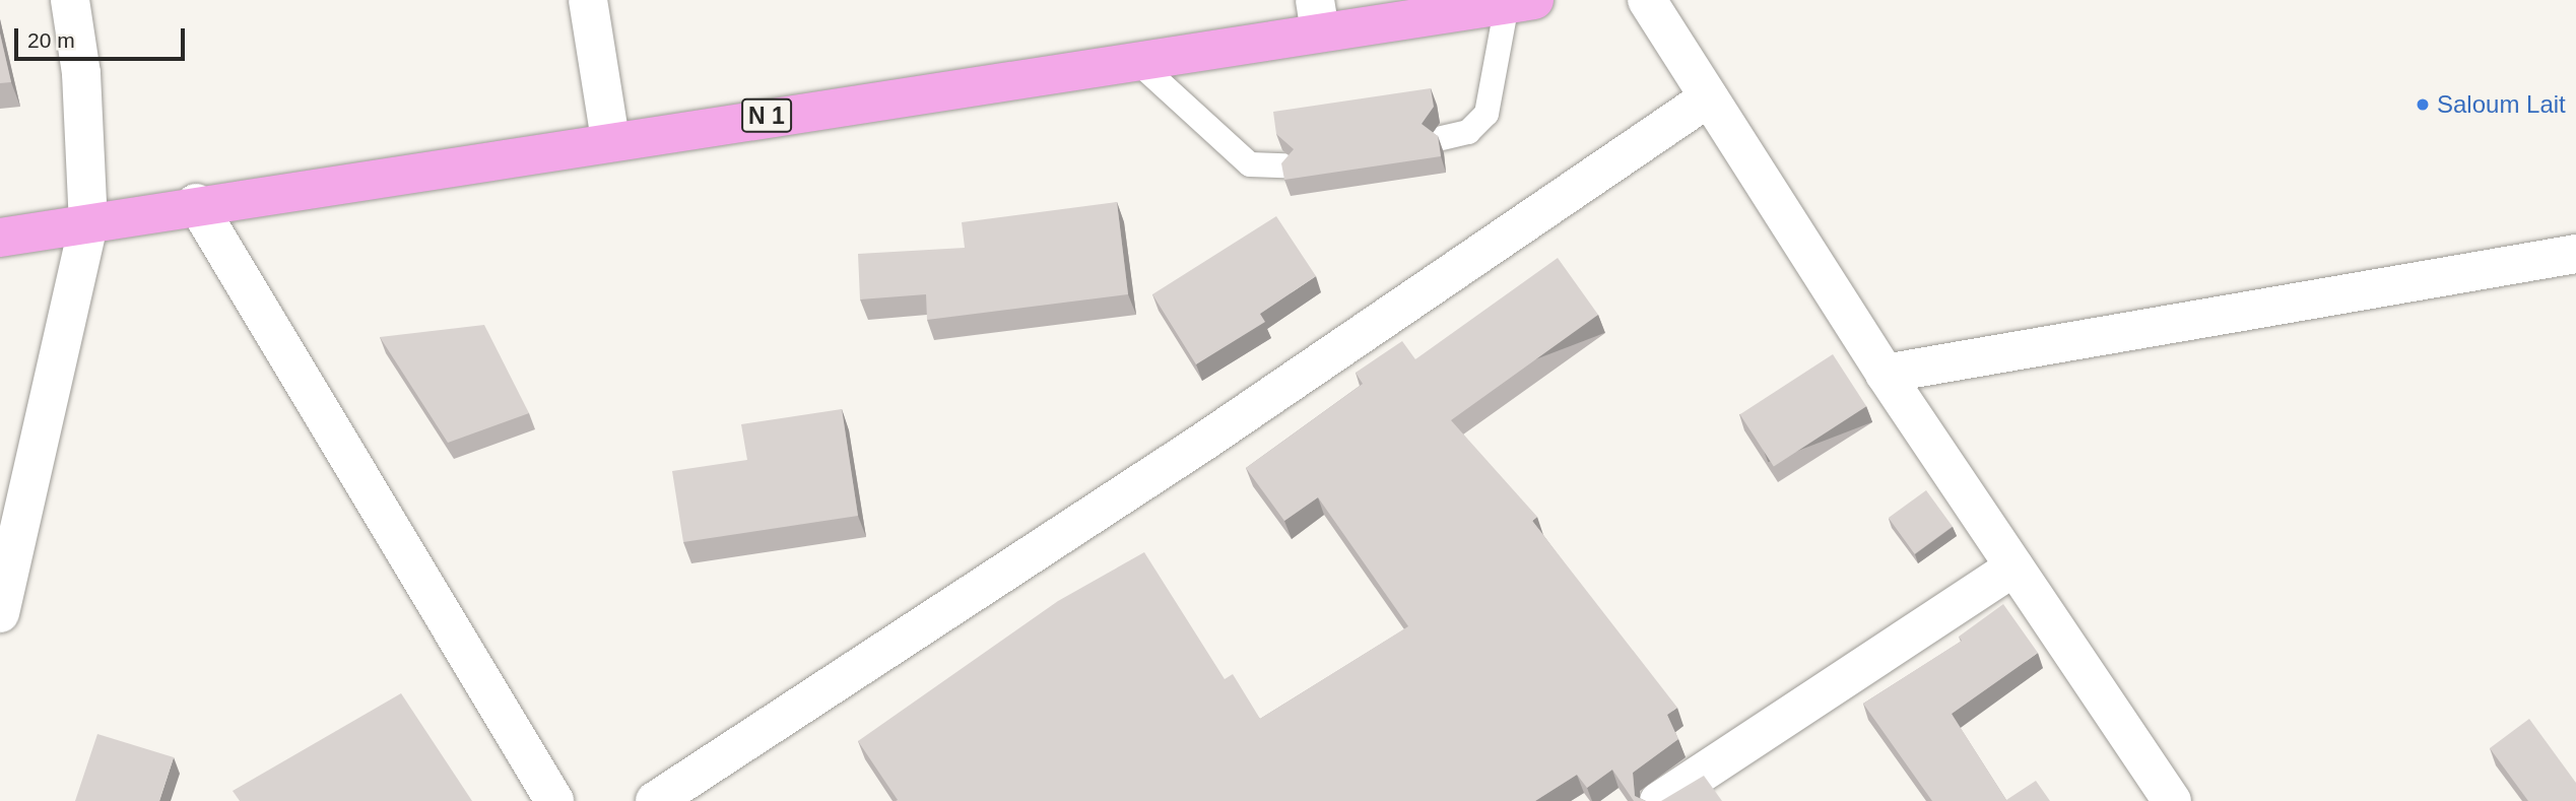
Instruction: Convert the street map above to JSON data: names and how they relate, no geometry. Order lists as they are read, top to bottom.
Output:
{
  "streets": {
    "highway": ["N 1"]
  },
  "places": ["Saloum Lait"],
  "scale_bar": "20 m"
}
